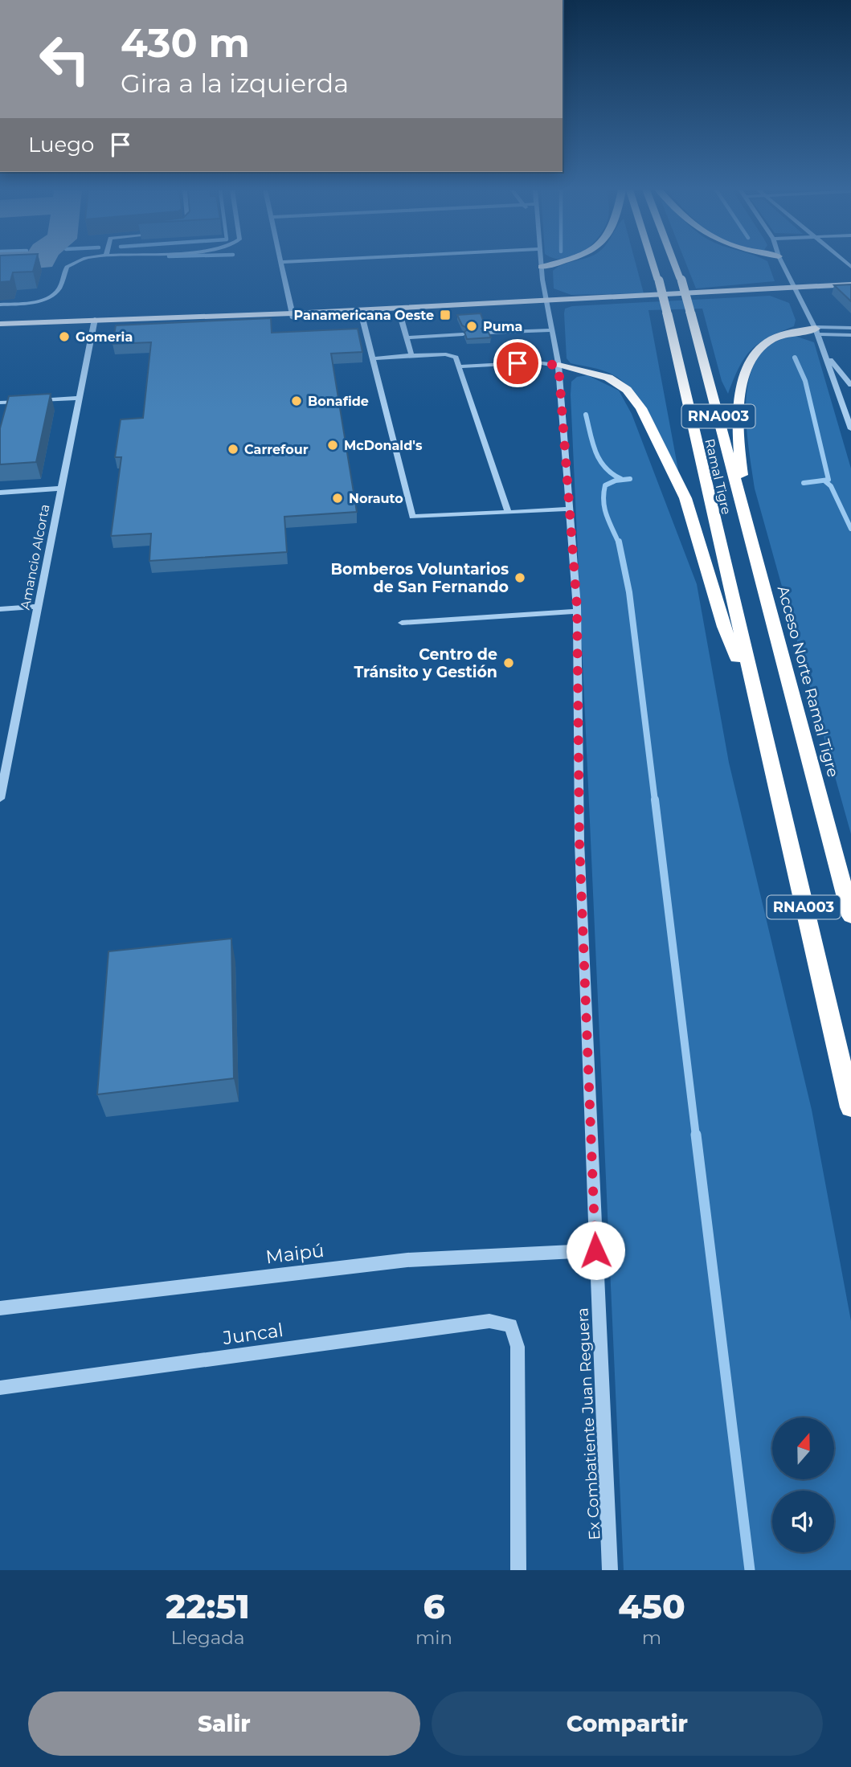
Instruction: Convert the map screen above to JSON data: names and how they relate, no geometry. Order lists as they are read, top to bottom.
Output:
{
  "streets": {
    "highway": ["RNA003", "Ramal Tigre", "Acceso Norte Ramal Tigre"],
    "street": [
      "Amancio Alcorta",
      "Maipú",
      "Juncal",
      "Ex Combatiente Juan Reguera"
    ]
  },
  "crossings": [
    ["RNA003", "Ramal Tigre"],
    ["Ramal Tigre", "Acceso Norte Ramal Tigre"],
    ["Maipú", "Ex Combatiente Juan Reguera"]
  ],
  "places": {
    "transit": ["Panamericana Oeste"],
    "other": [
      "Puma",
      "Gomeria",
      "Bonafide",
      "McDonald's",
      "Carrefour",
      "Norauto",
      "Bomberos Voluntarios de San Fernando",
      "Centro de Tránsito y Gestión"
    ]
  },
  "north": "top",
  "page": {
    "turn": ["430 m", "Gira a la izquierda"],
    "then": "Luego",
    "eta": [
      "22:51",
      "Llegada",
      "6",
      "min",
      "450",
      "m"
    ],
    "buttons": ["Salir", "Compartir"]
  }
}
